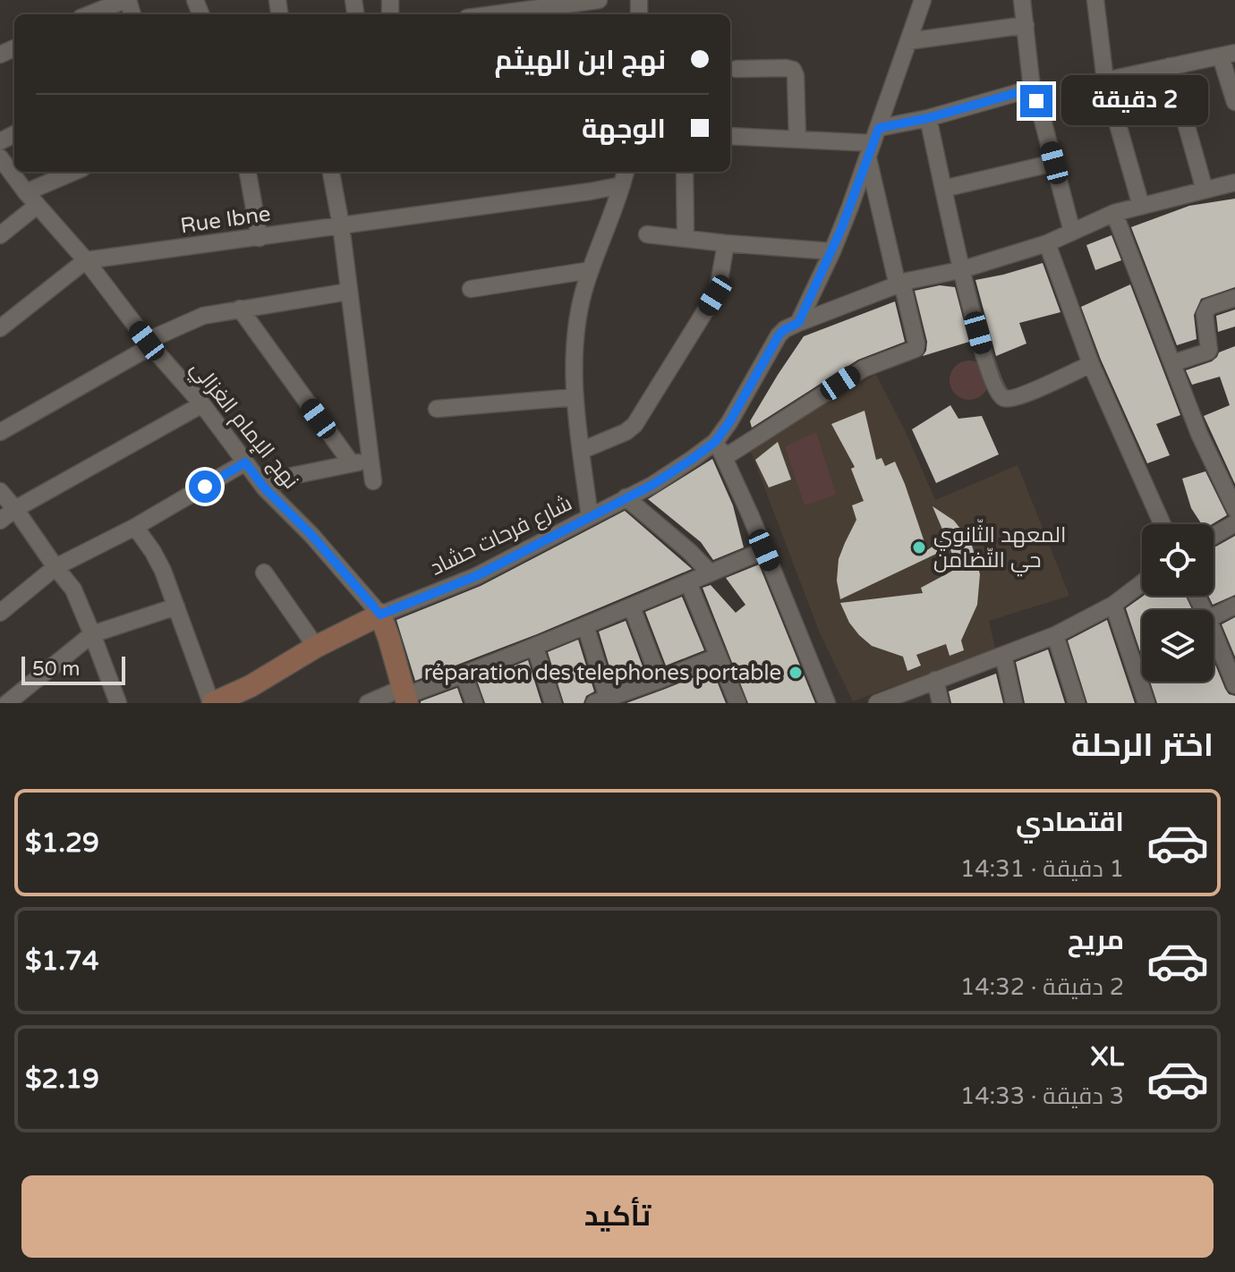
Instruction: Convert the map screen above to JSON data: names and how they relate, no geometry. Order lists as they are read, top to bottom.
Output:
{
  "streets": {
    "street": ["Rue Ibne", "نهج الإمام الغزالي", "شارع فرحات حشاد"]
  },
  "crossings": [
    ["Rue Ibne", "نهج الإمام الغزالي"],
    ["Rue Ibne", "شارع فرحات حشاد"],
    ["نهج الإمام الغزالي", "شارع فرحات حشاد"]
  ],
  "places": ["المعهد الثّانوي حي التّضامن", "réparation des telephones portable"],
  "scale_bar": "50 m",
  "page": {
    "banner": ["نهج ابن الهيثم", "الوجهة"],
    "bubble": "2 دقيقة",
    "scale": "50 m",
    "heading": "اختر الرحلة",
    "list": [
      {
        "name": "اقتصادي",
        "note": "1 دقيقة · 14:31",
        "value": "$1.29"
      },
      {
        "name": "مريح",
        "note": "2 دقيقة · 14:32",
        "value": "$1.74"
      },
      {
        "name": "XL",
        "note": "3 دقيقة · 14:33",
        "value": "$2.19"
      }
    ],
    "buttons": "تأكيد"
  }
}
